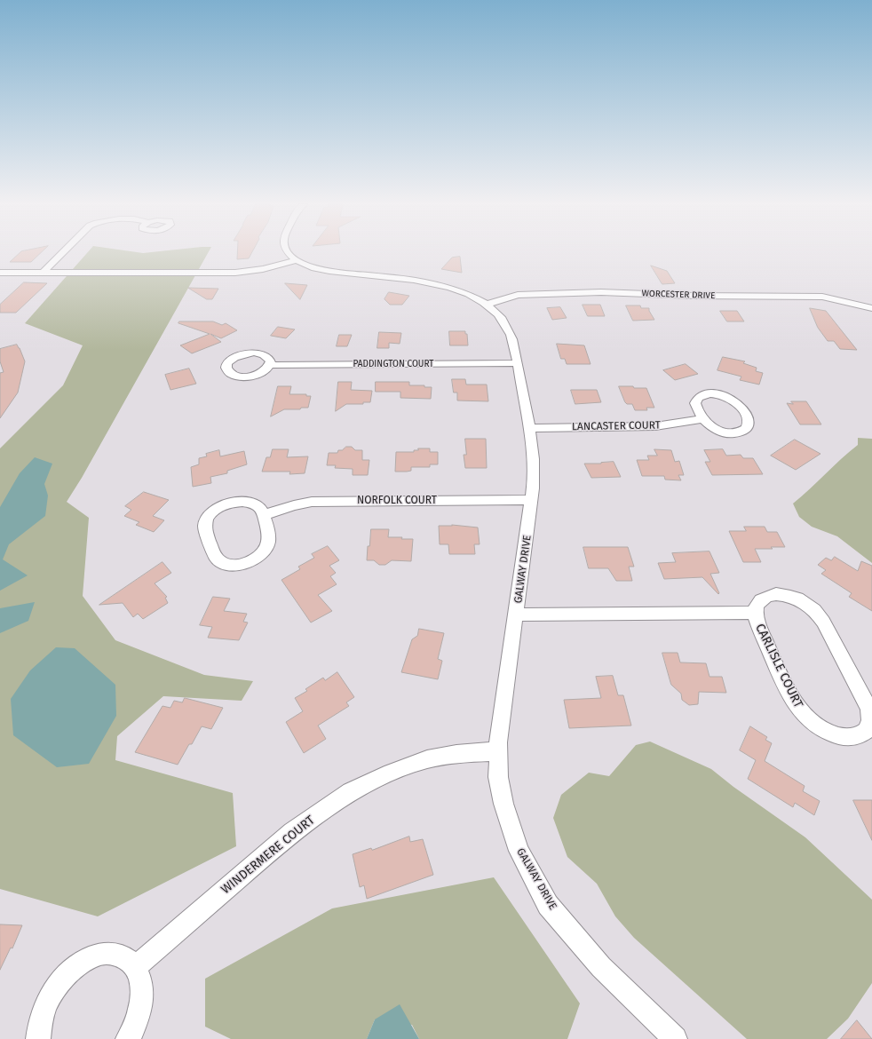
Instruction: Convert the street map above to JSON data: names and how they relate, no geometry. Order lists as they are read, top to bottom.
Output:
{
  "streets": {
    "street": [
      "WORCESTER DRIVE",
      "PADDINGTON COURT",
      "LANCASTER COURT",
      "NORFOLK COURT",
      "GALWAY DRIVE",
      "CARLISLE COURT",
      "WINDERMERE COURT"
    ]
  },
  "crossings": [
    ["WORCESTER DRIVE", "GALWAY DRIVE"],
    ["PADDINGTON COURT", "GALWAY DRIVE"],
    ["LANCASTER COURT", "GALWAY DRIVE"],
    ["NORFOLK COURT", "GALWAY DRIVE"],
    ["GALWAY DRIVE", "CARLISLE COURT"],
    ["GALWAY DRIVE", "WINDERMERE COURT"]
  ]
}
